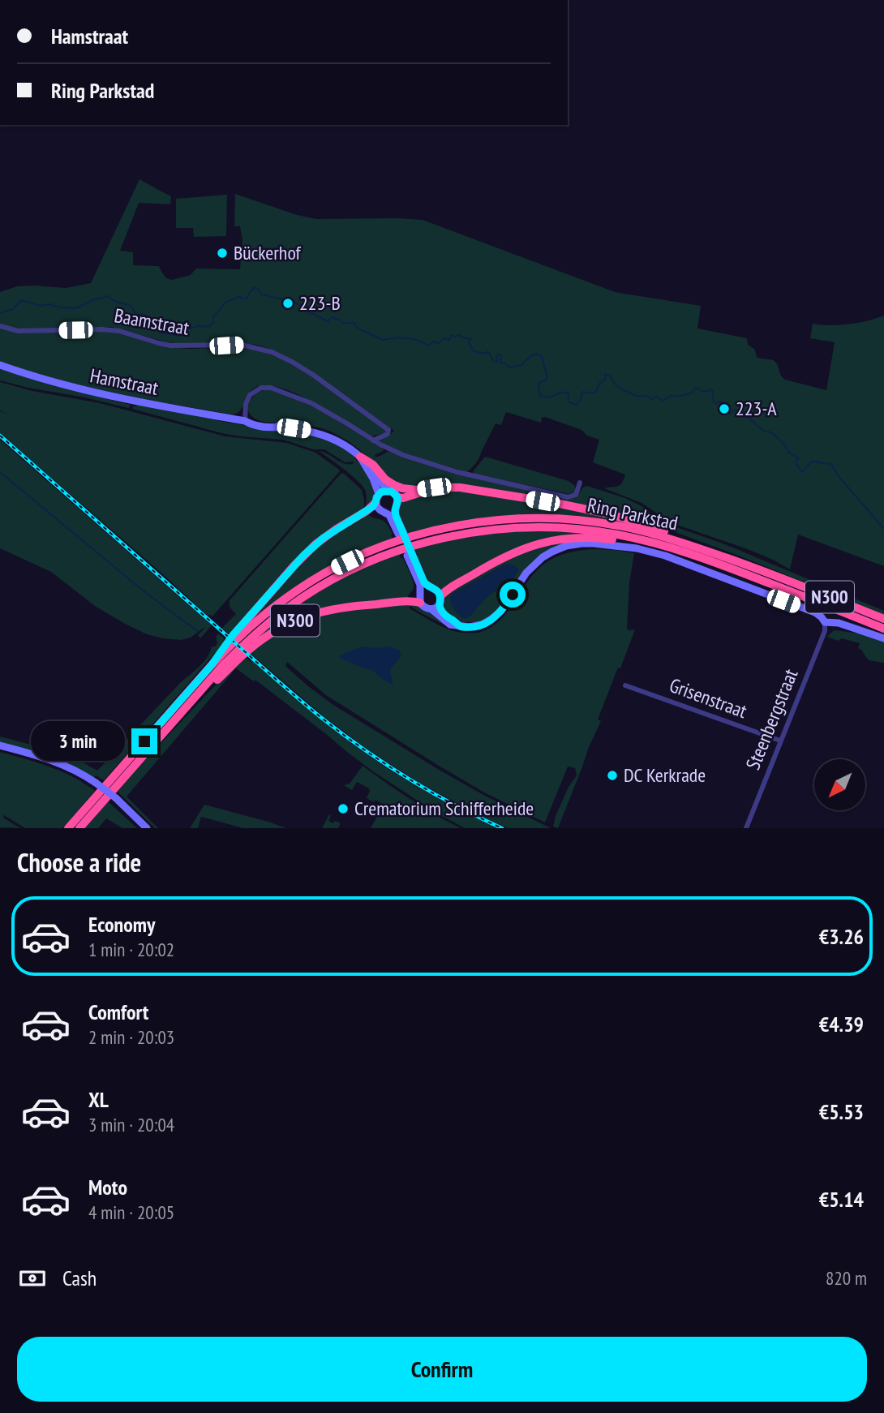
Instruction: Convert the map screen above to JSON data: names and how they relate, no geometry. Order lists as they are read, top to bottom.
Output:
{
  "streets": {
    "highway": ["Ring Parkstad", "N300"],
    "main road": ["Hamstraat"],
    "street": ["Baamstraat", "Grisenstraat", "Steenbergstraat"]
  },
  "crossings": [
    ["Hamstraat", "N300"],
    ["Ring Parkstad", "N300"],
    ["Grisenstraat", "Steenbergstraat"]
  ],
  "places": [
    "Bückerhof",
    "223-B",
    "223-A",
    "DC Kerkrade",
    "Crematorium Schifferheide"
  ],
  "north": "bottom left",
  "page": {
    "banner": ["Hamstraat", "Ring Parkstad"],
    "bubble": "3 min",
    "heading": "Choose a ride",
    "list": [
      {
        "name": "Economy",
        "note": "1 min · 20:02",
        "value": "€3.26"
      },
      {
        "name": "Comfort",
        "note": "2 min · 20:03",
        "value": "€4.39"
      },
      {
        "name": "XL",
        "note": "3 min · 20:04",
        "value": "€5.53"
      },
      {
        "name": "Moto",
        "note": "4 min · 20:05",
        "value": "€5.14"
      }
    ],
    "pay": ["Cash", "820 m"],
    "buttons": "Confirm"
  }
}
